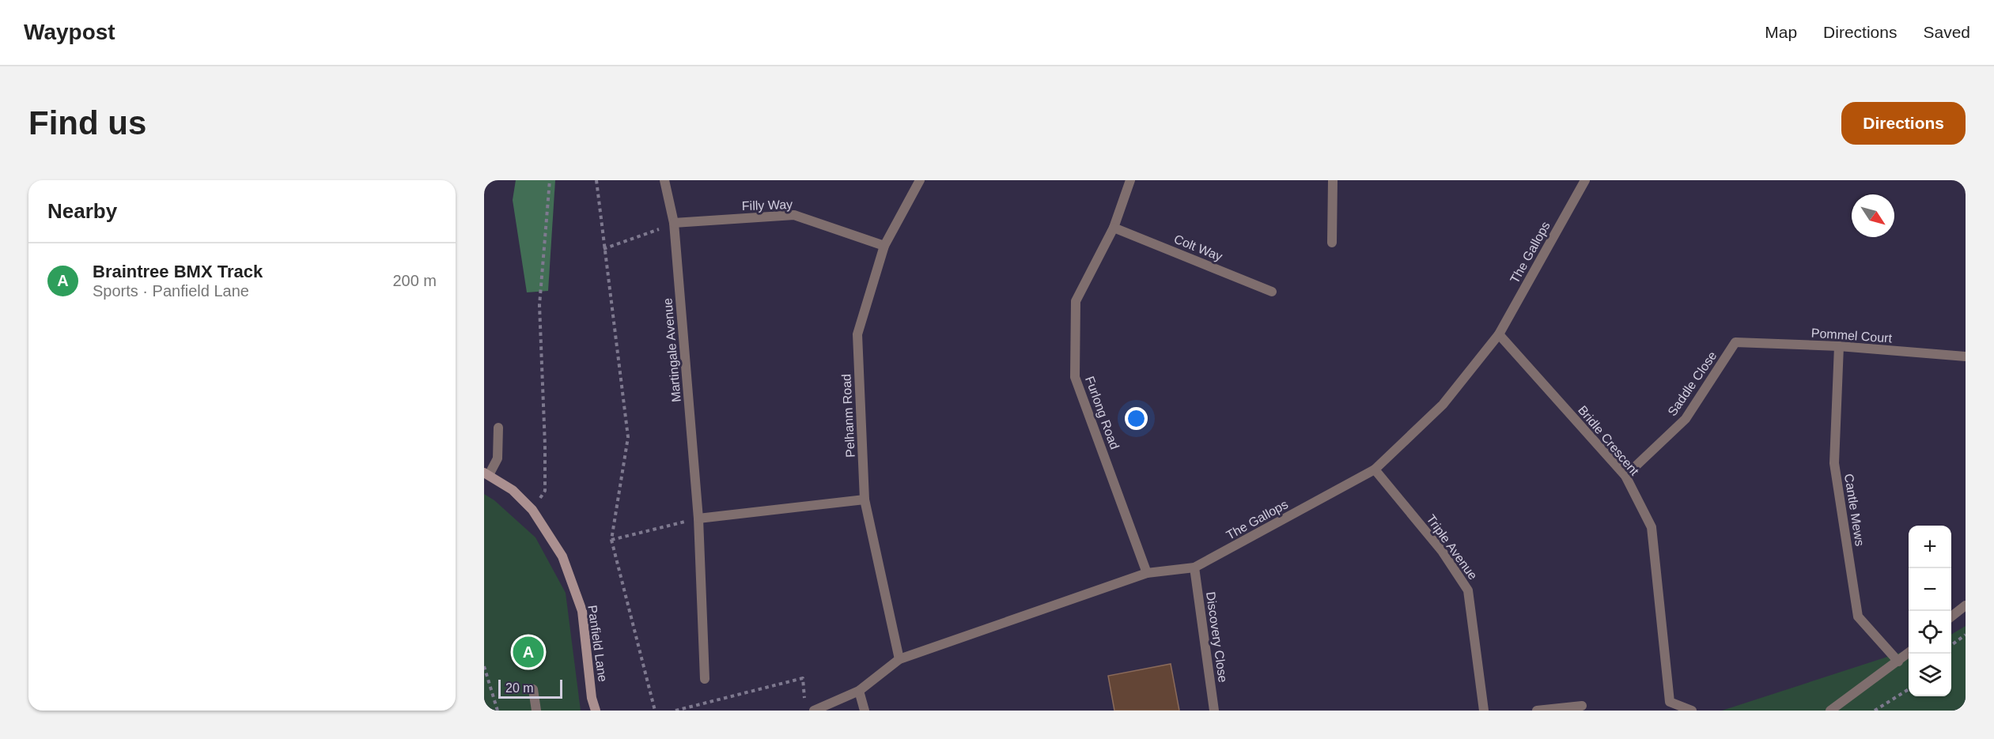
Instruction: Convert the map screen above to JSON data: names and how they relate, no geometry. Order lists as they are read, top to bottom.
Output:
{
  "streets": {
    "street": [
      "Filly Way",
      "Colt Way",
      "The Gallops",
      "Pommel Court",
      "Martingale Avenue",
      "Saddle Close",
      "Furlong Road",
      "Pelhanm Road",
      "Bridle Crescent",
      "Cantle Mews",
      "Triple Avenue",
      "Discovery Close",
      "Panfield Lane"
    ]
  },
  "crossings": [
    ["Filly Way", "Martingale Avenue"],
    ["Filly Way", "Pelhanm Road"],
    ["Colt Way", "Furlong Road"],
    ["The Gallops", "Furlong Road"],
    ["The Gallops", "Pelhanm Road"],
    ["The Gallops", "Bridle Crescent"],
    ["The Gallops", "Triple Avenue"],
    ["The Gallops", "Discovery Close"],
    ["Pommel Court", "Saddle Close"],
    ["Pommel Court", "Cantle Mews"],
    ["Saddle Close", "Bridle Crescent"]
  ],
  "scale_bar": "20 m",
  "north": "bottom right",
  "page": {
    "header": "Waypost",
    "nav": ["Map", "Directions", "Saved"],
    "buttons": "Directions",
    "title": "Find us",
    "heading": "Nearby",
    "list": [
      {
        "mark": "A",
        "name": "Braintree BMX Track",
        "note": "Sports · Panfield Lane",
        "value": "200 m"
      }
    ],
    "map_buttons": ["+", "−"],
    "pins": "A",
    "scale": "20 m"
  }
}
